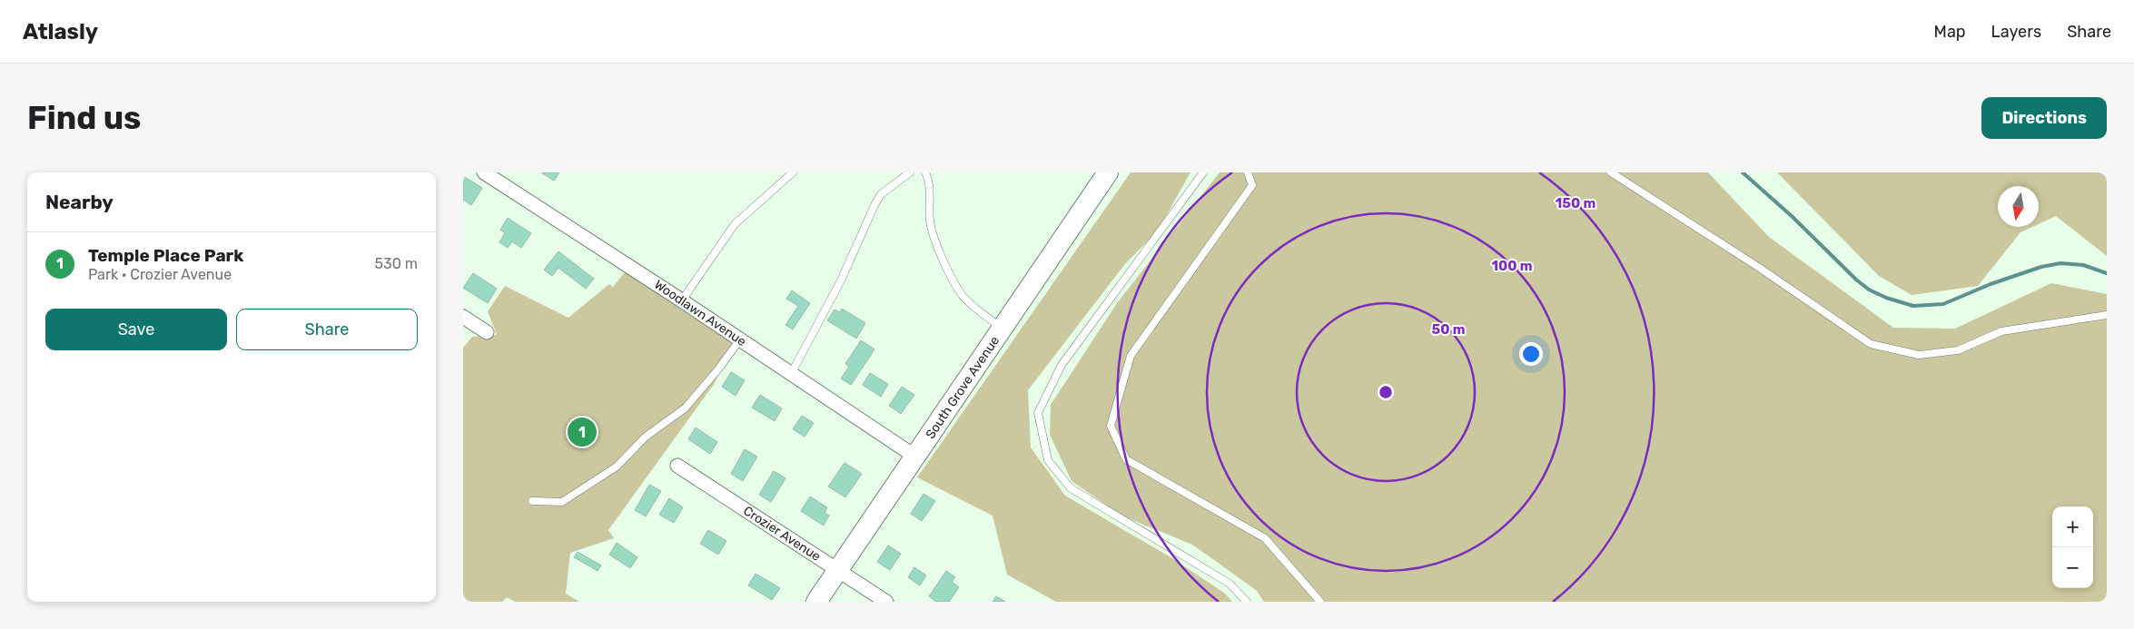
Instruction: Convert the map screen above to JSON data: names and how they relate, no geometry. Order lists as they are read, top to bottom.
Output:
{
  "streets": {
    "main road": ["South Grove Avenue"],
    "street": ["Woodlawn Avenue", "Crozier Avenue"]
  },
  "crossings": [
    ["Woodlawn Avenue", "South Grove Avenue"],
    ["South Grove Avenue", "Crozier Avenue"]
  ],
  "north": "bottom",
  "page": {
    "header": "Atlasly",
    "nav": ["Map", "Layers", "Share"],
    "buttons": [
      "Directions",
      ["Save", "Share"]
    ],
    "title": "Find us",
    "heading": "Nearby",
    "list": [
      {
        "mark": "1",
        "name": "Temple Place Park",
        "note": "Park · Crozier Avenue",
        "value": "530 m"
      }
    ],
    "pins": "1",
    "map_buttons": ["+", "−"]
  },
  "rings": ["150 m", "100 m", "50 m"]
}
